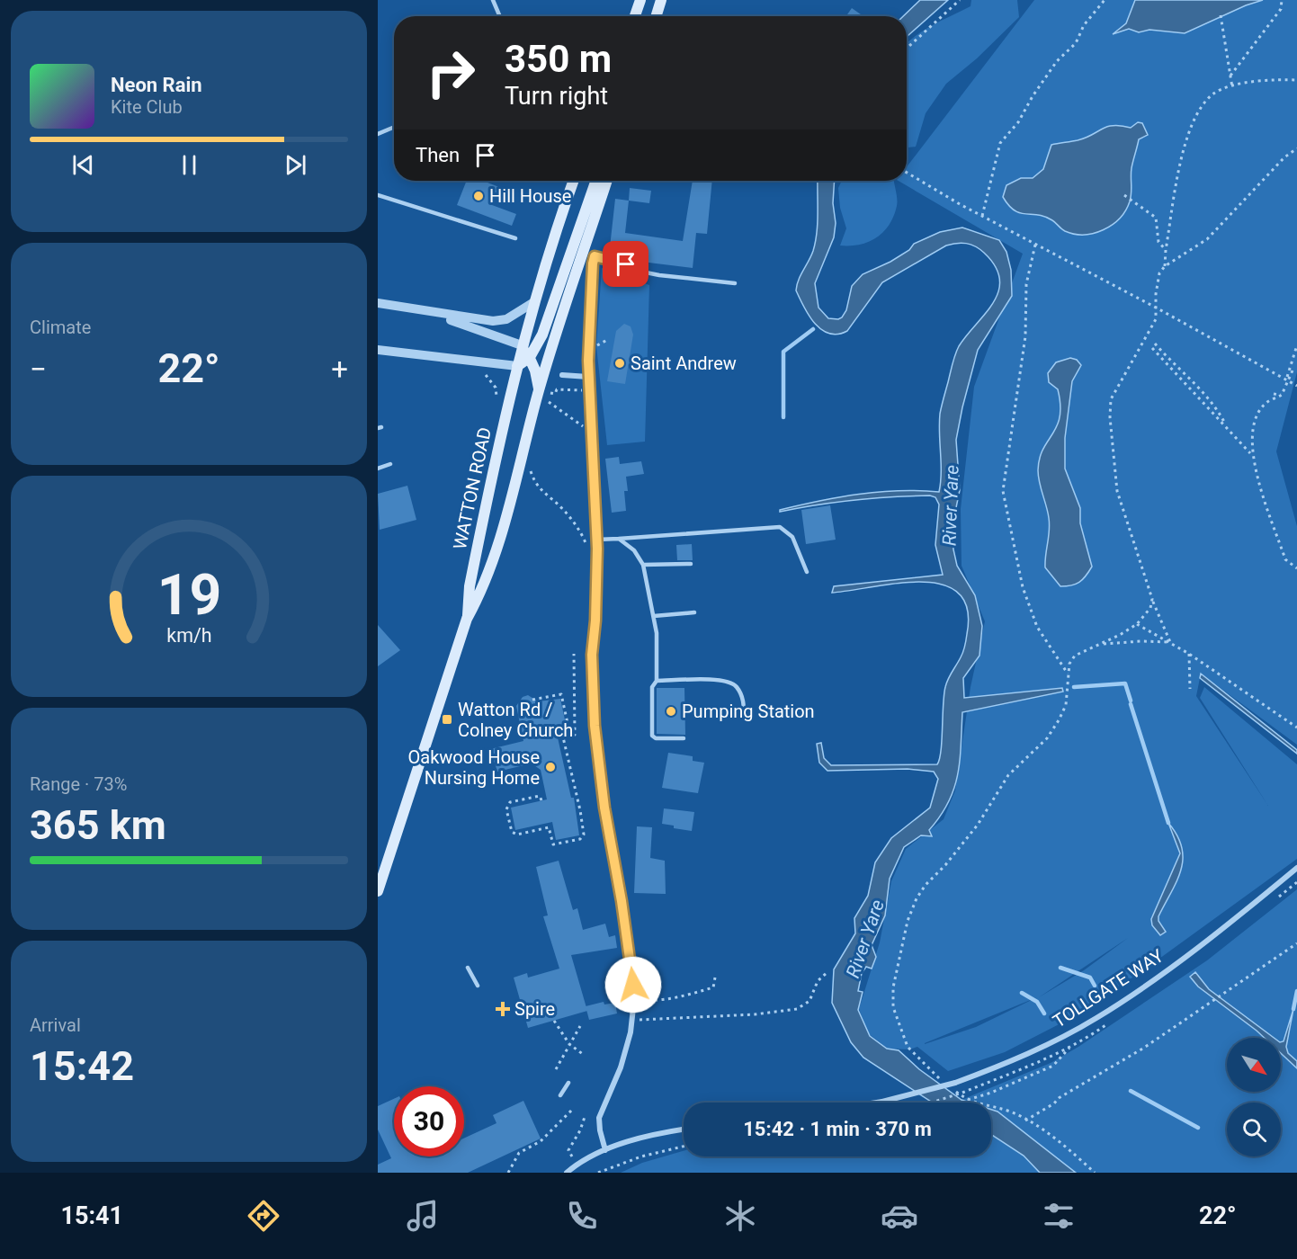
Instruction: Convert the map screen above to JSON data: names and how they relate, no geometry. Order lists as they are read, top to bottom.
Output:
{
  "streets": {
    "main road": ["WATTON ROAD"],
    "street": ["TOLLGATE WAY"]
  },
  "water": ["River Yare"],
  "places": {
    "other": [
      "Hill House",
      "Saint Andrew",
      "Pumping Station",
      "Oakwood House Nursing Home"
    ],
    "transit": ["Watton Rd / Colney Church"],
    "health": ["Spire"]
  },
  "north": "bottom right",
  "page": {
    "turn": ["350 m", "Turn right"],
    "song": ["Neon Rain", "Kite Club"],
    "then": "Then",
    "tile": [
      "Climate",
      ["Range · 73%", "365 km"],
      ["Arrival", "15:42"]
    ],
    "heat": ["−", "22°", "+"],
    "limit": "30",
    "trip": "15:42 · 1 min · 370 m",
    "tabs": ["15:41", "22°"],
    "gauge": ["19", "km/h"]
  }
}
